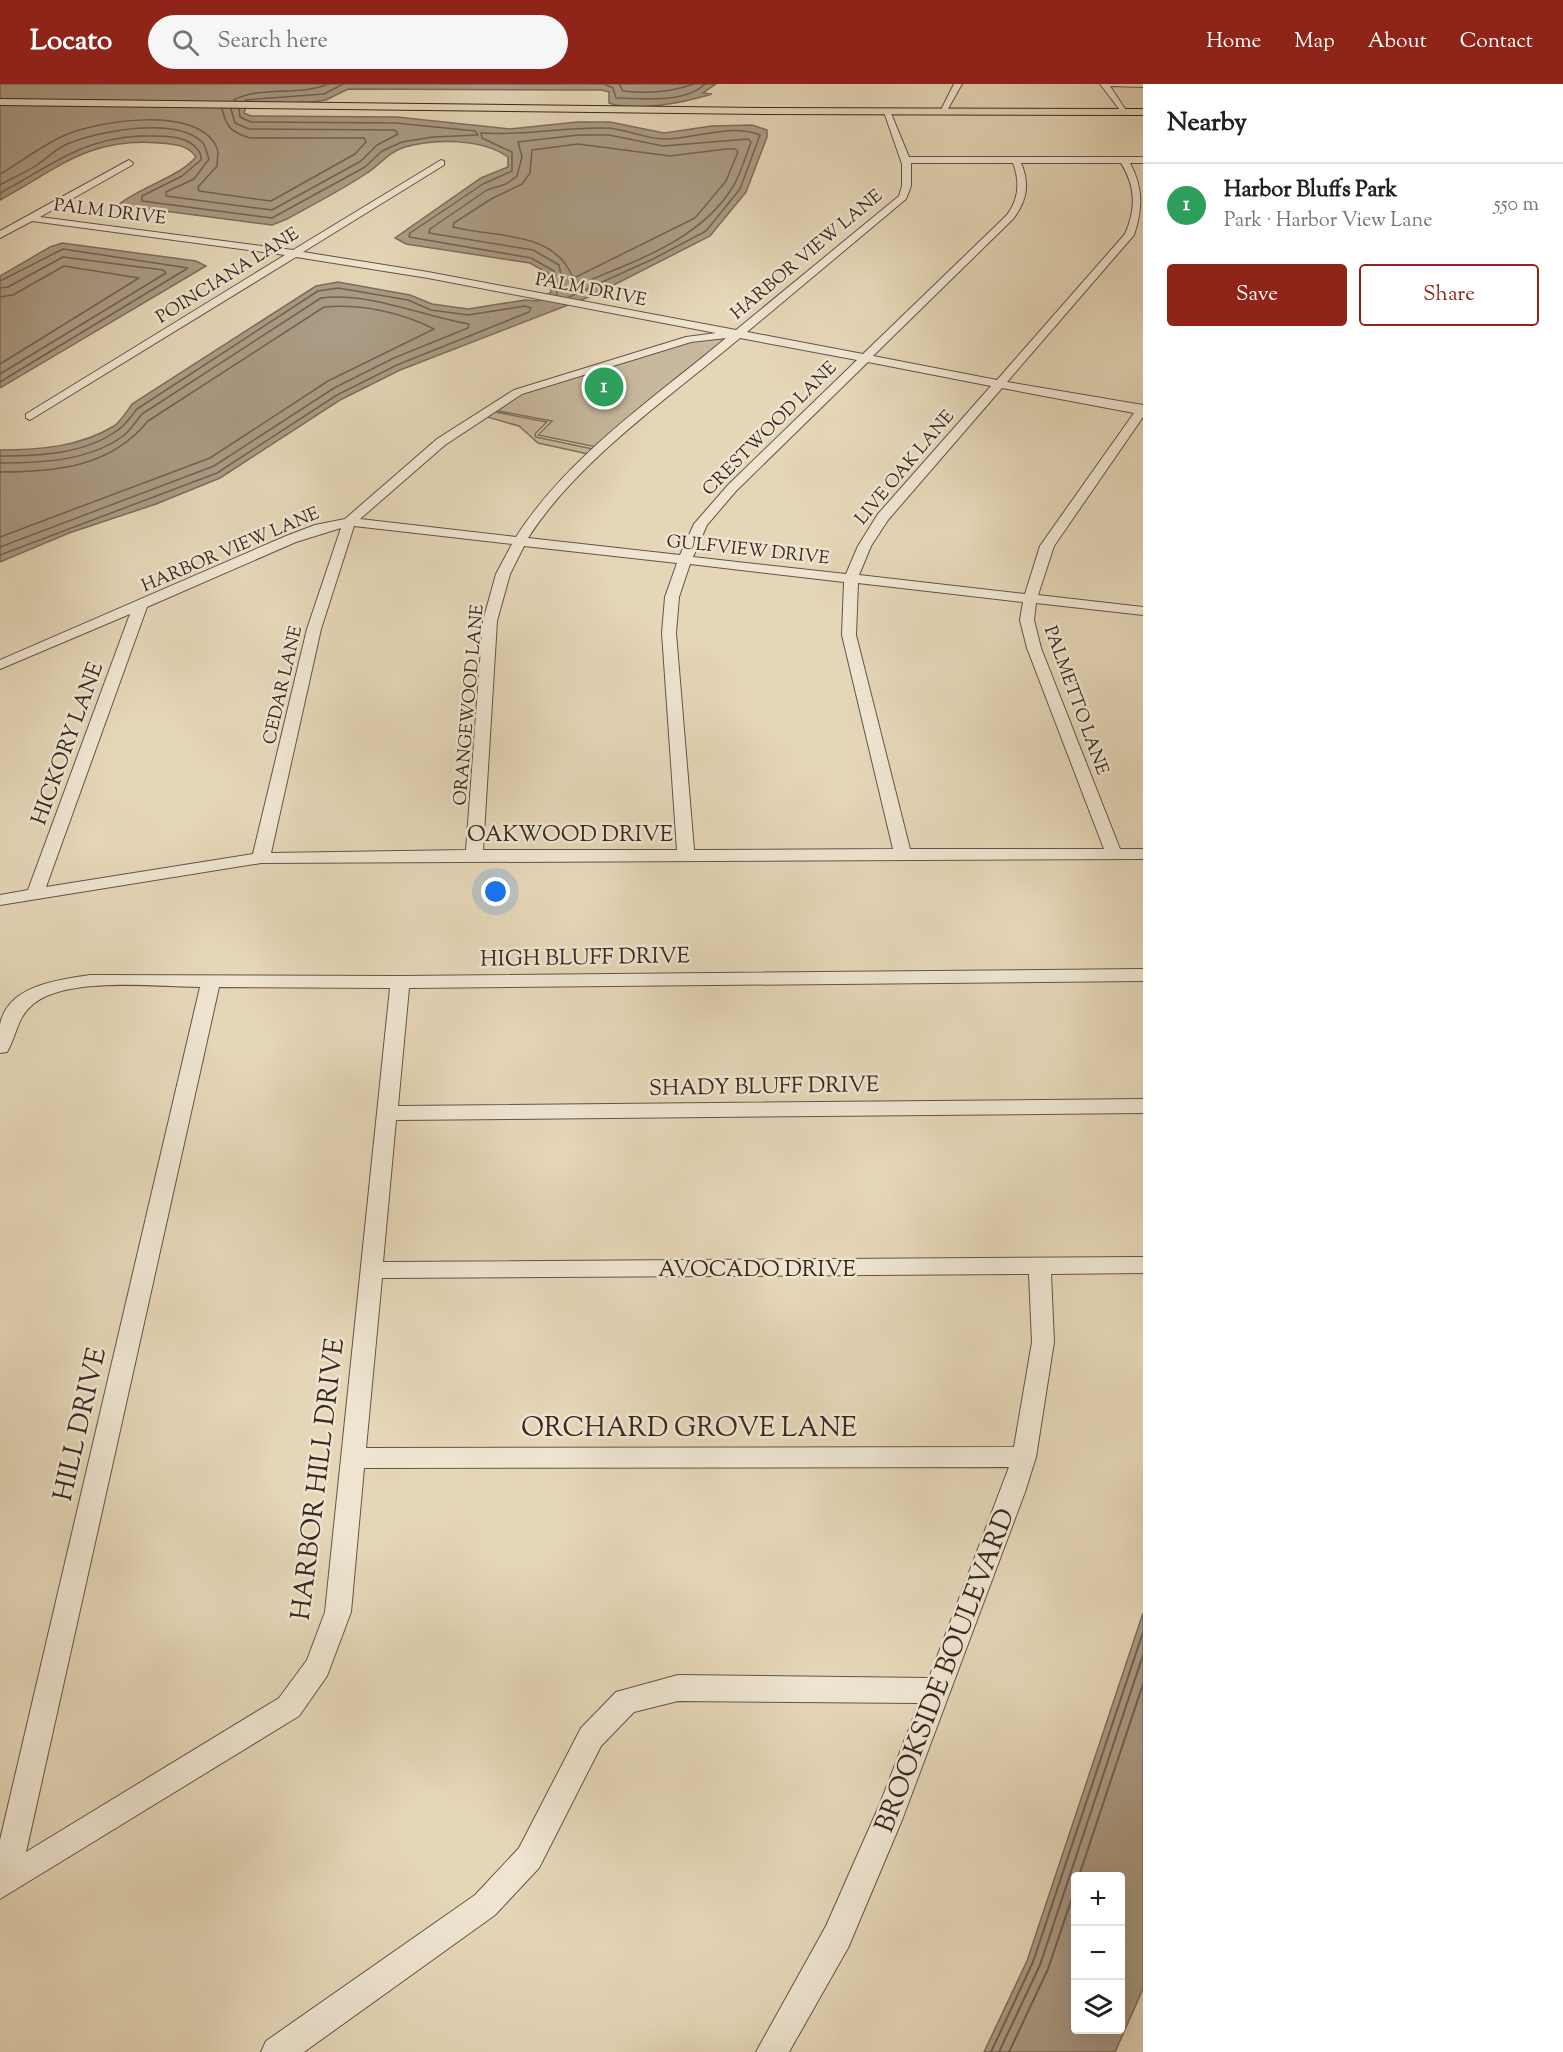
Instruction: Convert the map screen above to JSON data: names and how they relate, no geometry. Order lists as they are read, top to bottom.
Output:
{
  "streets": {
    "street": [
      "PALM DRIVE",
      "HARBOR VIEW LANE",
      "POINCIANA LANE",
      "CRESTWOOD LANE",
      "LIVE OAK LANE",
      "GULFVIEW DRIVE",
      "CEDAR LANE",
      "PALMETTO LANE",
      "ORANGEWOOD LANE",
      "HICKORY LANE",
      "OAKWOOD DRIVE",
      "HIGH BLUFF DRIVE",
      "SHADY BLUFF DRIVE",
      "AVOCADO DRIVE",
      "HILL DRIVE",
      "ORCHARD GROVE LANE",
      "HARBOR HILL DRIVE",
      "BROOKSIDE BOULEVARD"
    ]
  },
  "crossings": [
    ["PALM DRIVE", "HARBOR VIEW LANE"],
    ["PALM DRIVE", "POINCIANA LANE"],
    ["PALM DRIVE", "CRESTWOOD LANE"],
    ["PALM DRIVE", "LIVE OAK LANE"],
    ["PALM DRIVE", "PALMETTO LANE"],
    ["PALM DRIVE", "ORANGEWOOD LANE"],
    ["HARBOR VIEW LANE", "GULFVIEW DRIVE"],
    ["HARBOR VIEW LANE", "CEDAR LANE"],
    ["HARBOR VIEW LANE", "ORANGEWOOD LANE"],
    ["HARBOR VIEW LANE", "HICKORY LANE"],
    ["CRESTWOOD LANE", "GULFVIEW DRIVE"],
    ["CRESTWOOD LANE", "OAKWOOD DRIVE"],
    ["LIVE OAK LANE", "GULFVIEW DRIVE"],
    ["LIVE OAK LANE", "OAKWOOD DRIVE"],
    ["GULFVIEW DRIVE", "CEDAR LANE"],
    ["GULFVIEW DRIVE", "PALMETTO LANE"],
    ["GULFVIEW DRIVE", "ORANGEWOOD LANE"],
    ["CEDAR LANE", "OAKWOOD DRIVE"],
    ["PALMETTO LANE", "OAKWOOD DRIVE"],
    ["ORANGEWOOD LANE", "OAKWOOD DRIVE"],
    ["HICKORY LANE", "OAKWOOD DRIVE"],
    ["HIGH BLUFF DRIVE", "HILL DRIVE"],
    ["HIGH BLUFF DRIVE", "HARBOR HILL DRIVE"],
    ["SHADY BLUFF DRIVE", "HARBOR HILL DRIVE"],
    ["AVOCADO DRIVE", "HARBOR HILL DRIVE"],
    ["AVOCADO DRIVE", "BROOKSIDE BOULEVARD"],
    ["HILL DRIVE", "HARBOR HILL DRIVE"],
    ["ORCHARD GROVE LANE", "HARBOR HILL DRIVE"],
    ["ORCHARD GROVE LANE", "BROOKSIDE BOULEVARD"]
  ],
  "page": {
    "header": "Locato",
    "search": "Search here",
    "nav": [
      "Home",
      "Map",
      "About",
      "Contact"
    ],
    "heading": "Nearby",
    "list": [
      {
        "mark": "1",
        "name": "Harbor Bluffs Park",
        "note": "Park · Harbor View Lane",
        "value": "550 m"
      }
    ],
    "buttons": ["Save", "Share"],
    "pins": "1",
    "map_buttons": ["+", "−"]
  }
}
